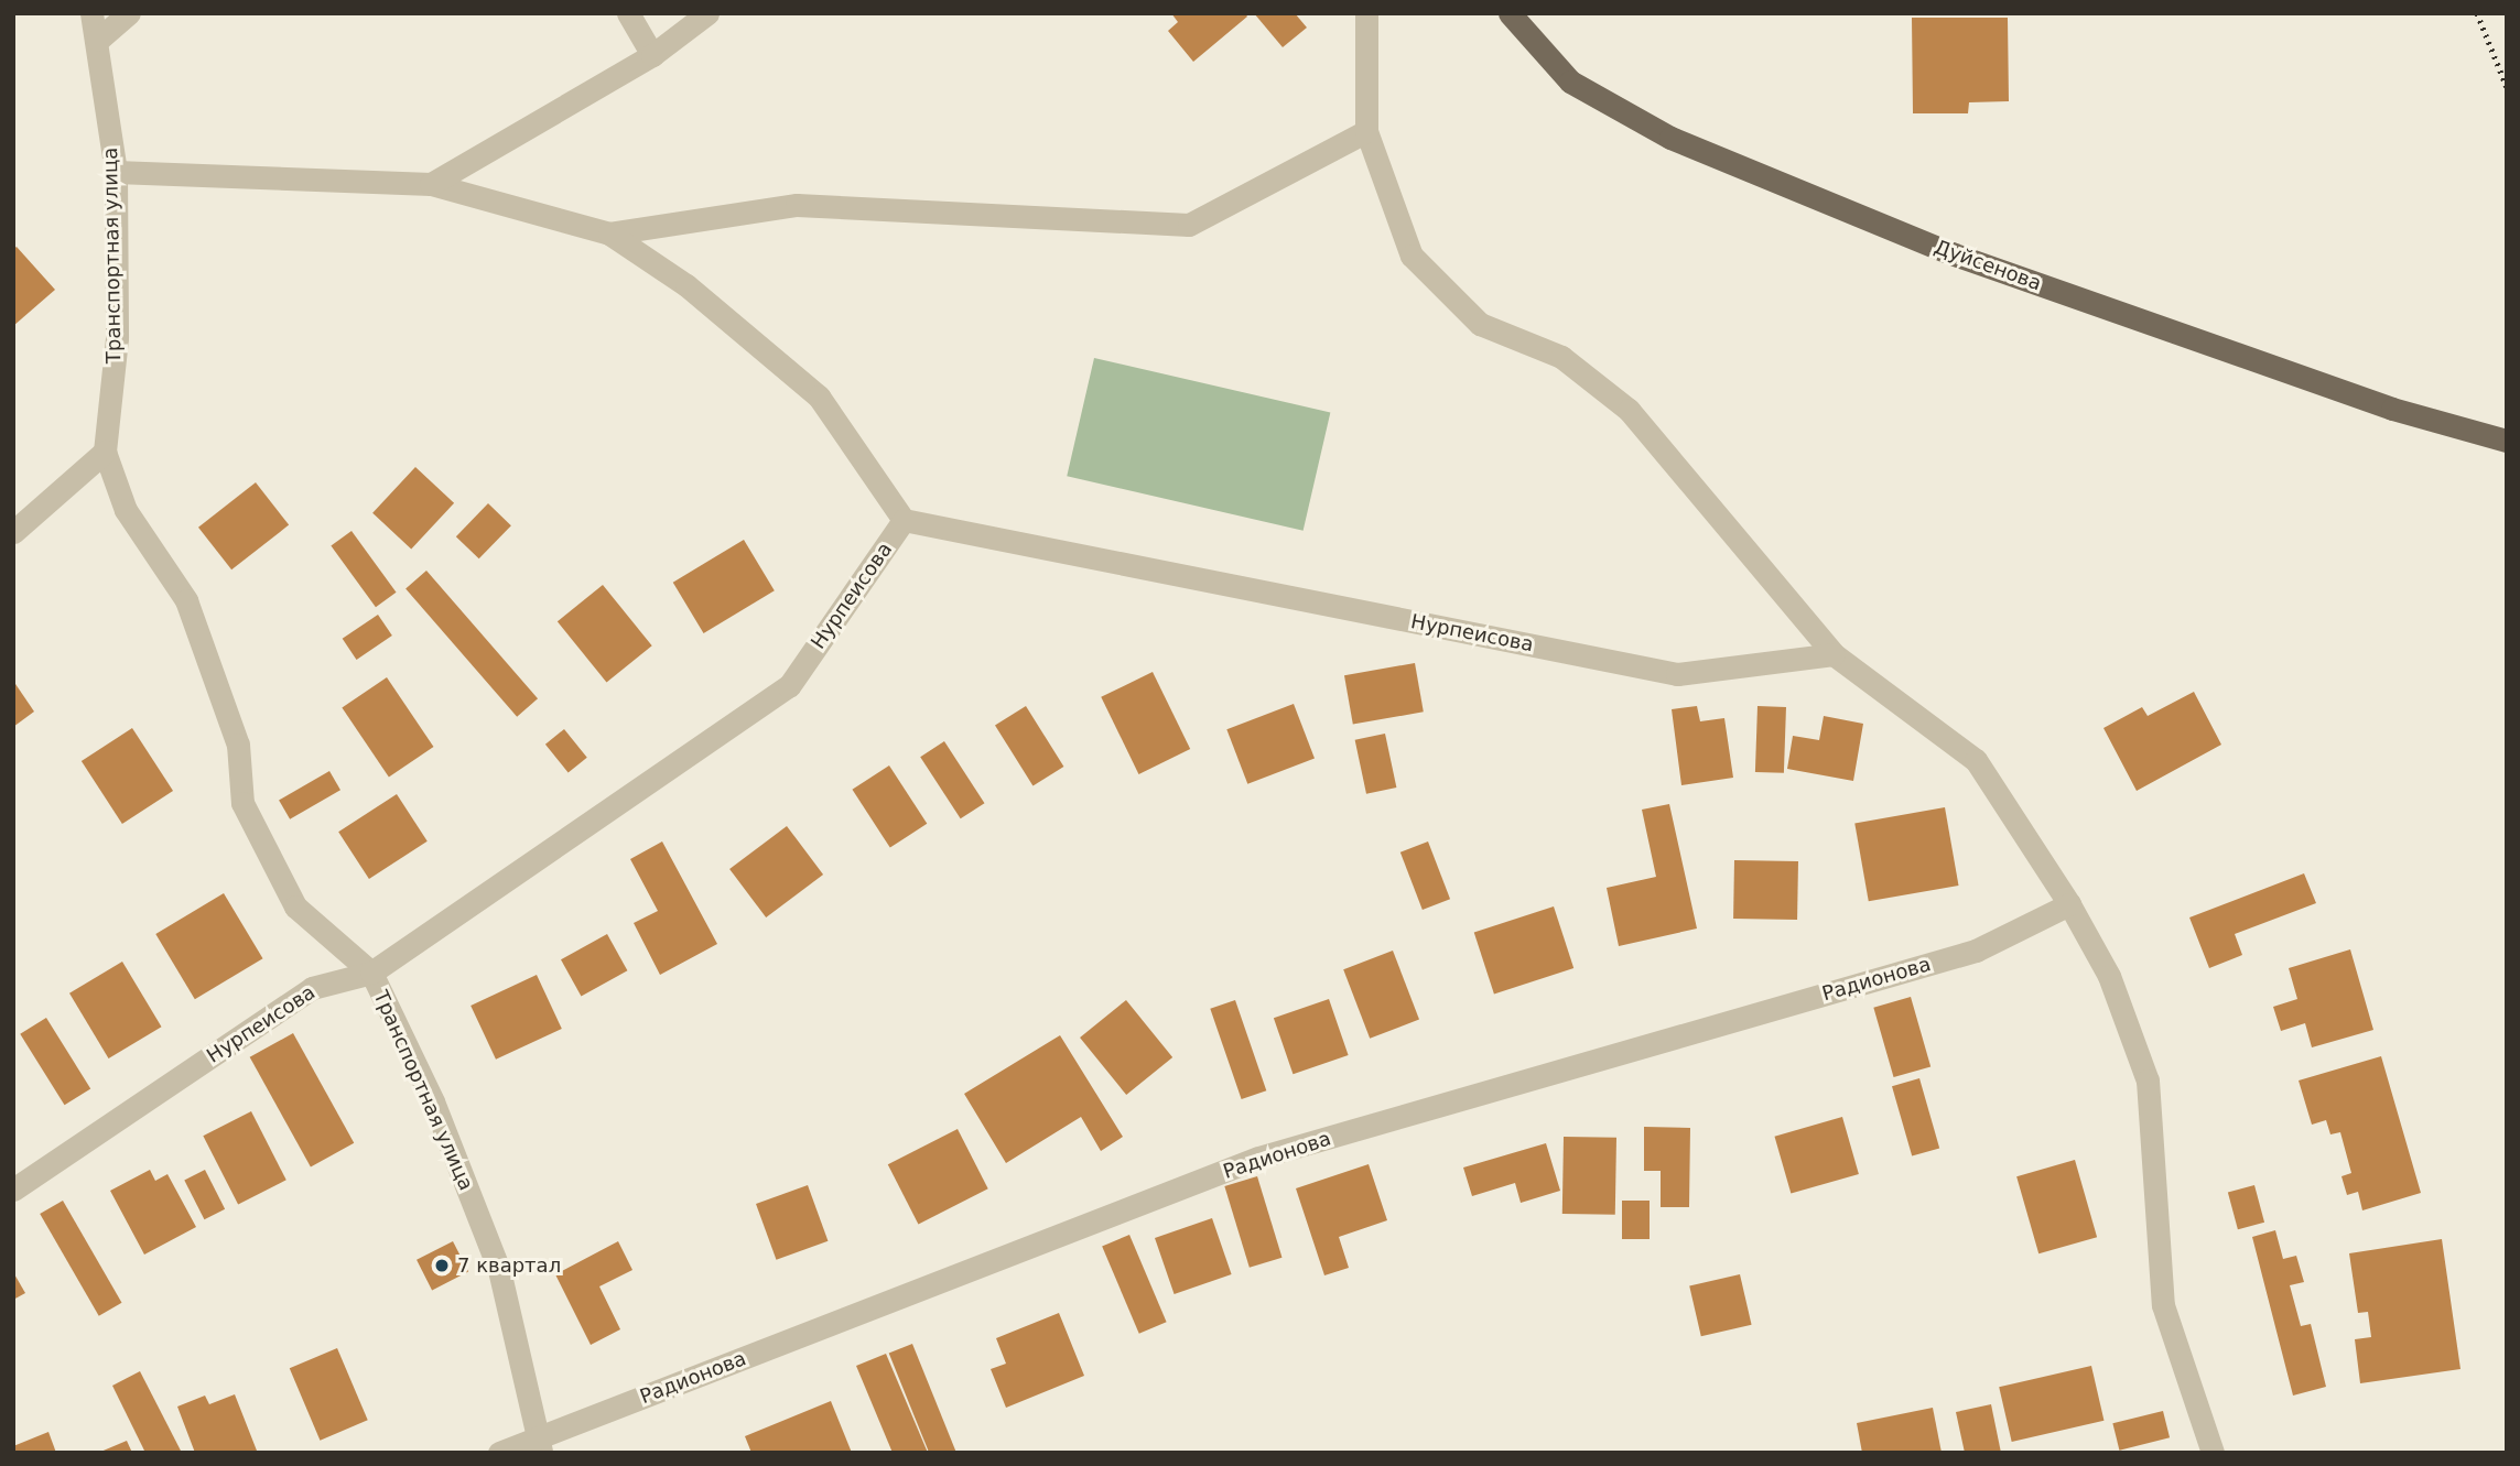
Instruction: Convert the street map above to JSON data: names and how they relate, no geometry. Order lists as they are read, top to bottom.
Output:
{
  "streets": {
    "main road": ["Дуйсенова"],
    "street": ["Транспортная улица", "Нурпеисова", "Радионова"]
  },
  "crossings": [
    ["Транспортная улица", "Нурпеисова"],
    ["Транспортная улица", "Радионова"]
  ],
  "places": ["7 квартал"]
}
